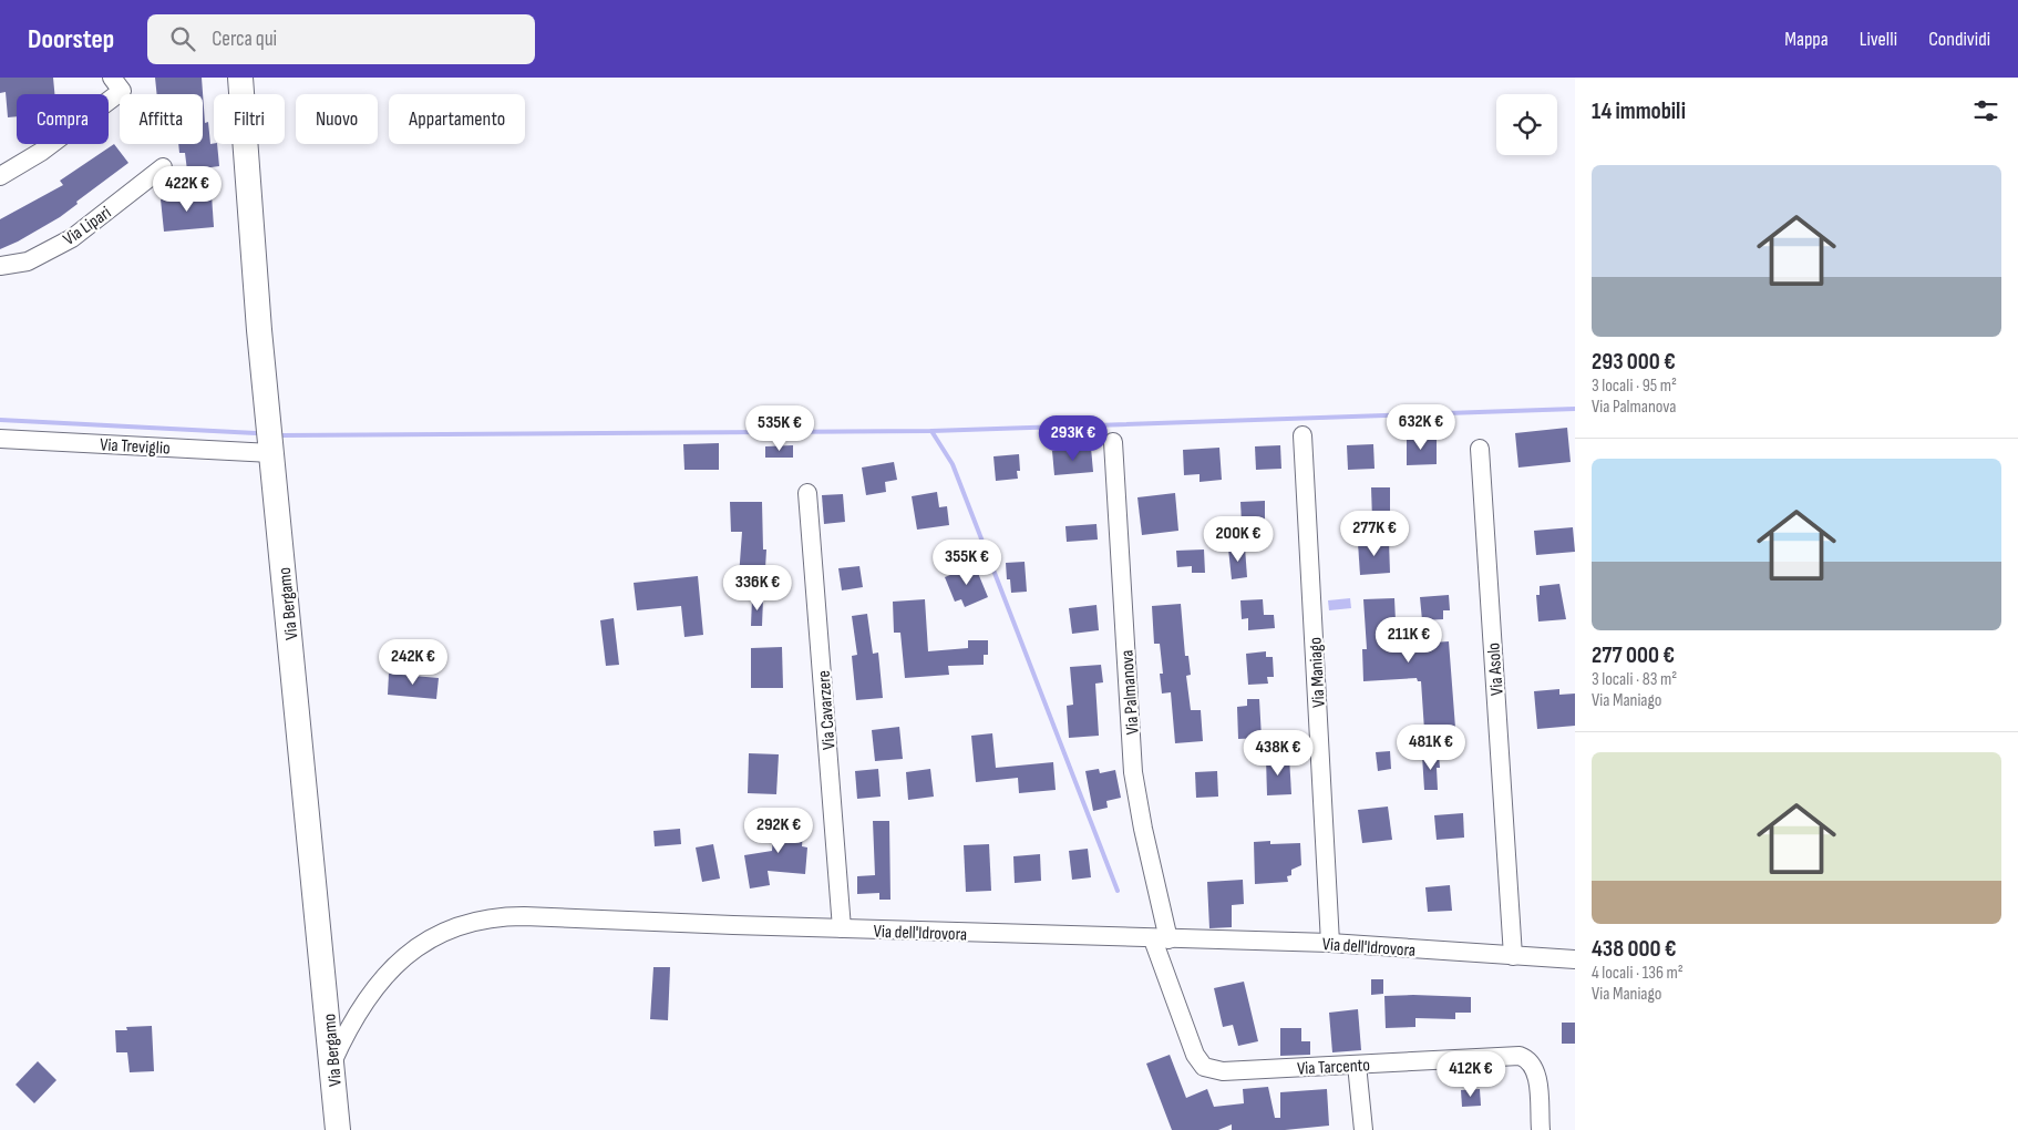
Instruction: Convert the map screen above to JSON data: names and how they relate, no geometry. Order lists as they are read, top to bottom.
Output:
{
  "streets": {
    "street": [
      "Via Lipari",
      "Via Treviglio",
      "Via Bergamo",
      "Via Asolo",
      "Via Maniago",
      "Via Palmanova",
      "Via Cavarzere",
      "Via dell'Idrovora",
      "Via Tarcento"
    ]
  },
  "crossings": [
    ["Via Treviglio", "Via Bergamo"],
    ["Via Bergamo", "Via dell'Idrovora"],
    ["Via Asolo", "Via dell'Idrovora"],
    ["Via Maniago", "Via dell'Idrovora"],
    ["Via Palmanova", "Via dell'Idrovora"],
    ["Via Palmanova", "Via Tarcento"],
    ["Via Cavarzere", "Via dell'Idrovora"],
    ["Via dell'Idrovora", "Via Tarcento"]
  ],
  "page": {
    "header": "Doorstep",
    "search": "Cerca qui",
    "nav": ["Mappa", "Livelli", "Condividi"],
    "heading": "14 immobili",
    "chip": [
      "Compra",
      "Affitta",
      "Filtri",
      "Nuovo",
      "Appartamento"
    ],
    "list": [
      {
        "name": "293 000 €",
        "note": "3 locali · 95 m² · Via Palmanova"
      },
      {
        "name": "277 000 €",
        "note": "3 locali · 83 m² · Via Maniago"
      },
      {
        "name": "438 000 €",
        "note": "4 locali · 136 m² · Via Maniago"
      }
    ],
    "price": [
      "422K €",
      "632K €",
      "535K €",
      "293K €",
      "277K €",
      "200K €",
      "355K €",
      "336K €",
      "211K €",
      "242K €",
      "481K €",
      "438K €",
      "292K €",
      "412K €"
    ]
  }
}
